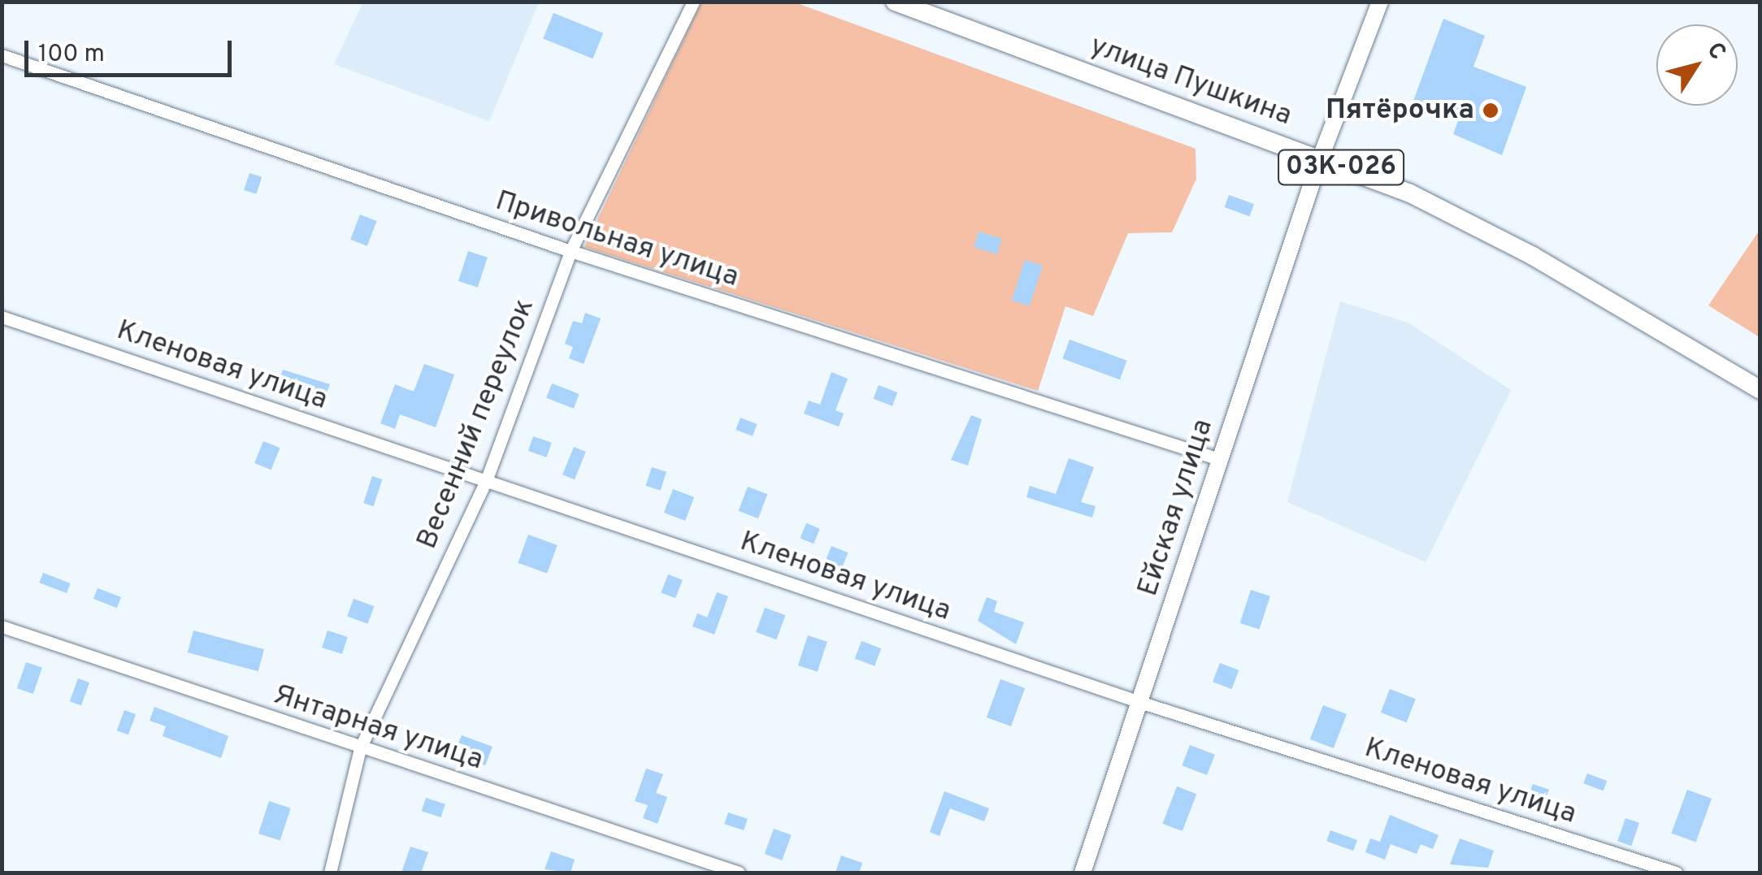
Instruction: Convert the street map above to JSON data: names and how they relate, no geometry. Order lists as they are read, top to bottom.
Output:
{
  "streets": {
    "main road": ["улица Пушкина", "03К-026"],
    "street": [
      "Привольная улица",
      "Кленовая улица",
      "Весенний переулок",
      "Ейская улица",
      "Янтарная улица"
    ]
  },
  "crossings": [
    ["улица Пушкина", "Ейская улица"],
    ["Привольная улица", "Весенний переулок"],
    ["Привольная улица", "Ейская улица"],
    ["Кленовая улица", "Весенний переулок"],
    ["Кленовая улица", "Ейская улица"],
    ["Весенний переулок", "Янтарная улица"]
  ],
  "places": ["Пятёрочка"],
  "scale_bar": "100 m",
  "north": "top right"
}
